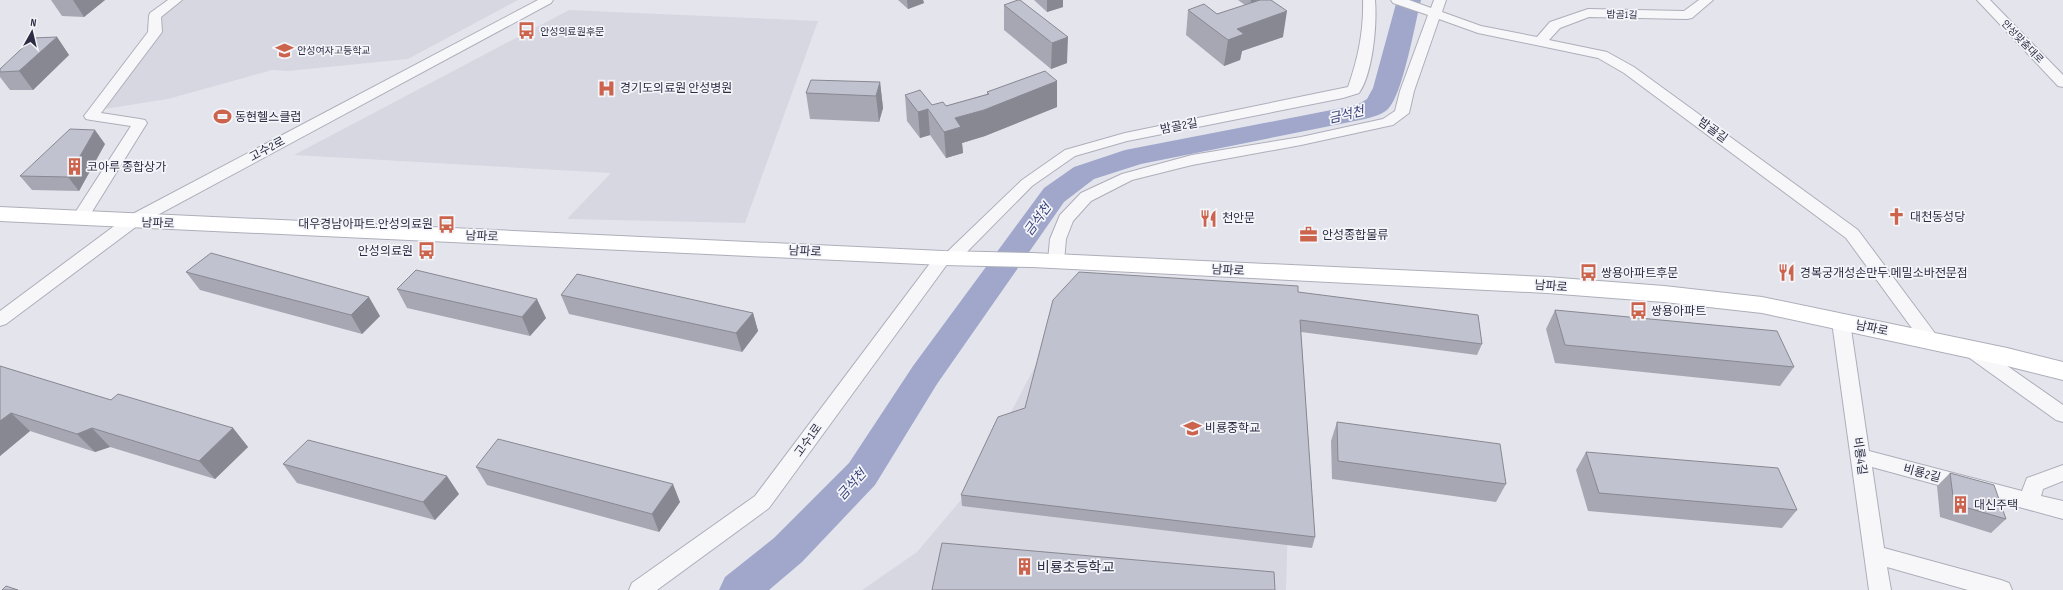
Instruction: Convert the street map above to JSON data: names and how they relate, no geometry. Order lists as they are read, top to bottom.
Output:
{
  "streets": {
    "street": [
      "밤골1길",
      "안성맞춤대로",
      "밤골2길",
      "밤골길",
      "고수2로",
      "남파로",
      "고수1로",
      "비룡4길",
      "비룡2길"
    ]
  },
  "crossings": [
    ["밤골1길", "밤골길"],
    ["밤골2길", "남파로"],
    ["밤골2길", "고수1로"],
    ["밤골길", "남파로"],
    ["고수2로", "남파로"],
    ["남파로", "고수1로"],
    ["남파로", "비룡4길"],
    ["비룡4길", "비룡2길"]
  ],
  "water": ["금석천"],
  "places": {
    "bus stop": [
      "안성의료원후문",
      "대우경남아파트.안성의료원",
      "안성의료원",
      "쌍용아파트후문",
      "쌍용아파트"
    ],
    "school or university": ["안성여자고등학교", "비룡중학교"],
    "hospital": ["경기도의료원 안성병원"],
    "sports": ["동현헬스클럽"],
    "building": ["코아루 종합상가", "대신주택", "비룡초등학교"],
    "church": ["대천동성당"],
    "restaurant": ["천안문", "경복궁개성손만두.메밀소바전문점"],
    "office": ["안성종합물류"]
  },
  "north": "top"
}
